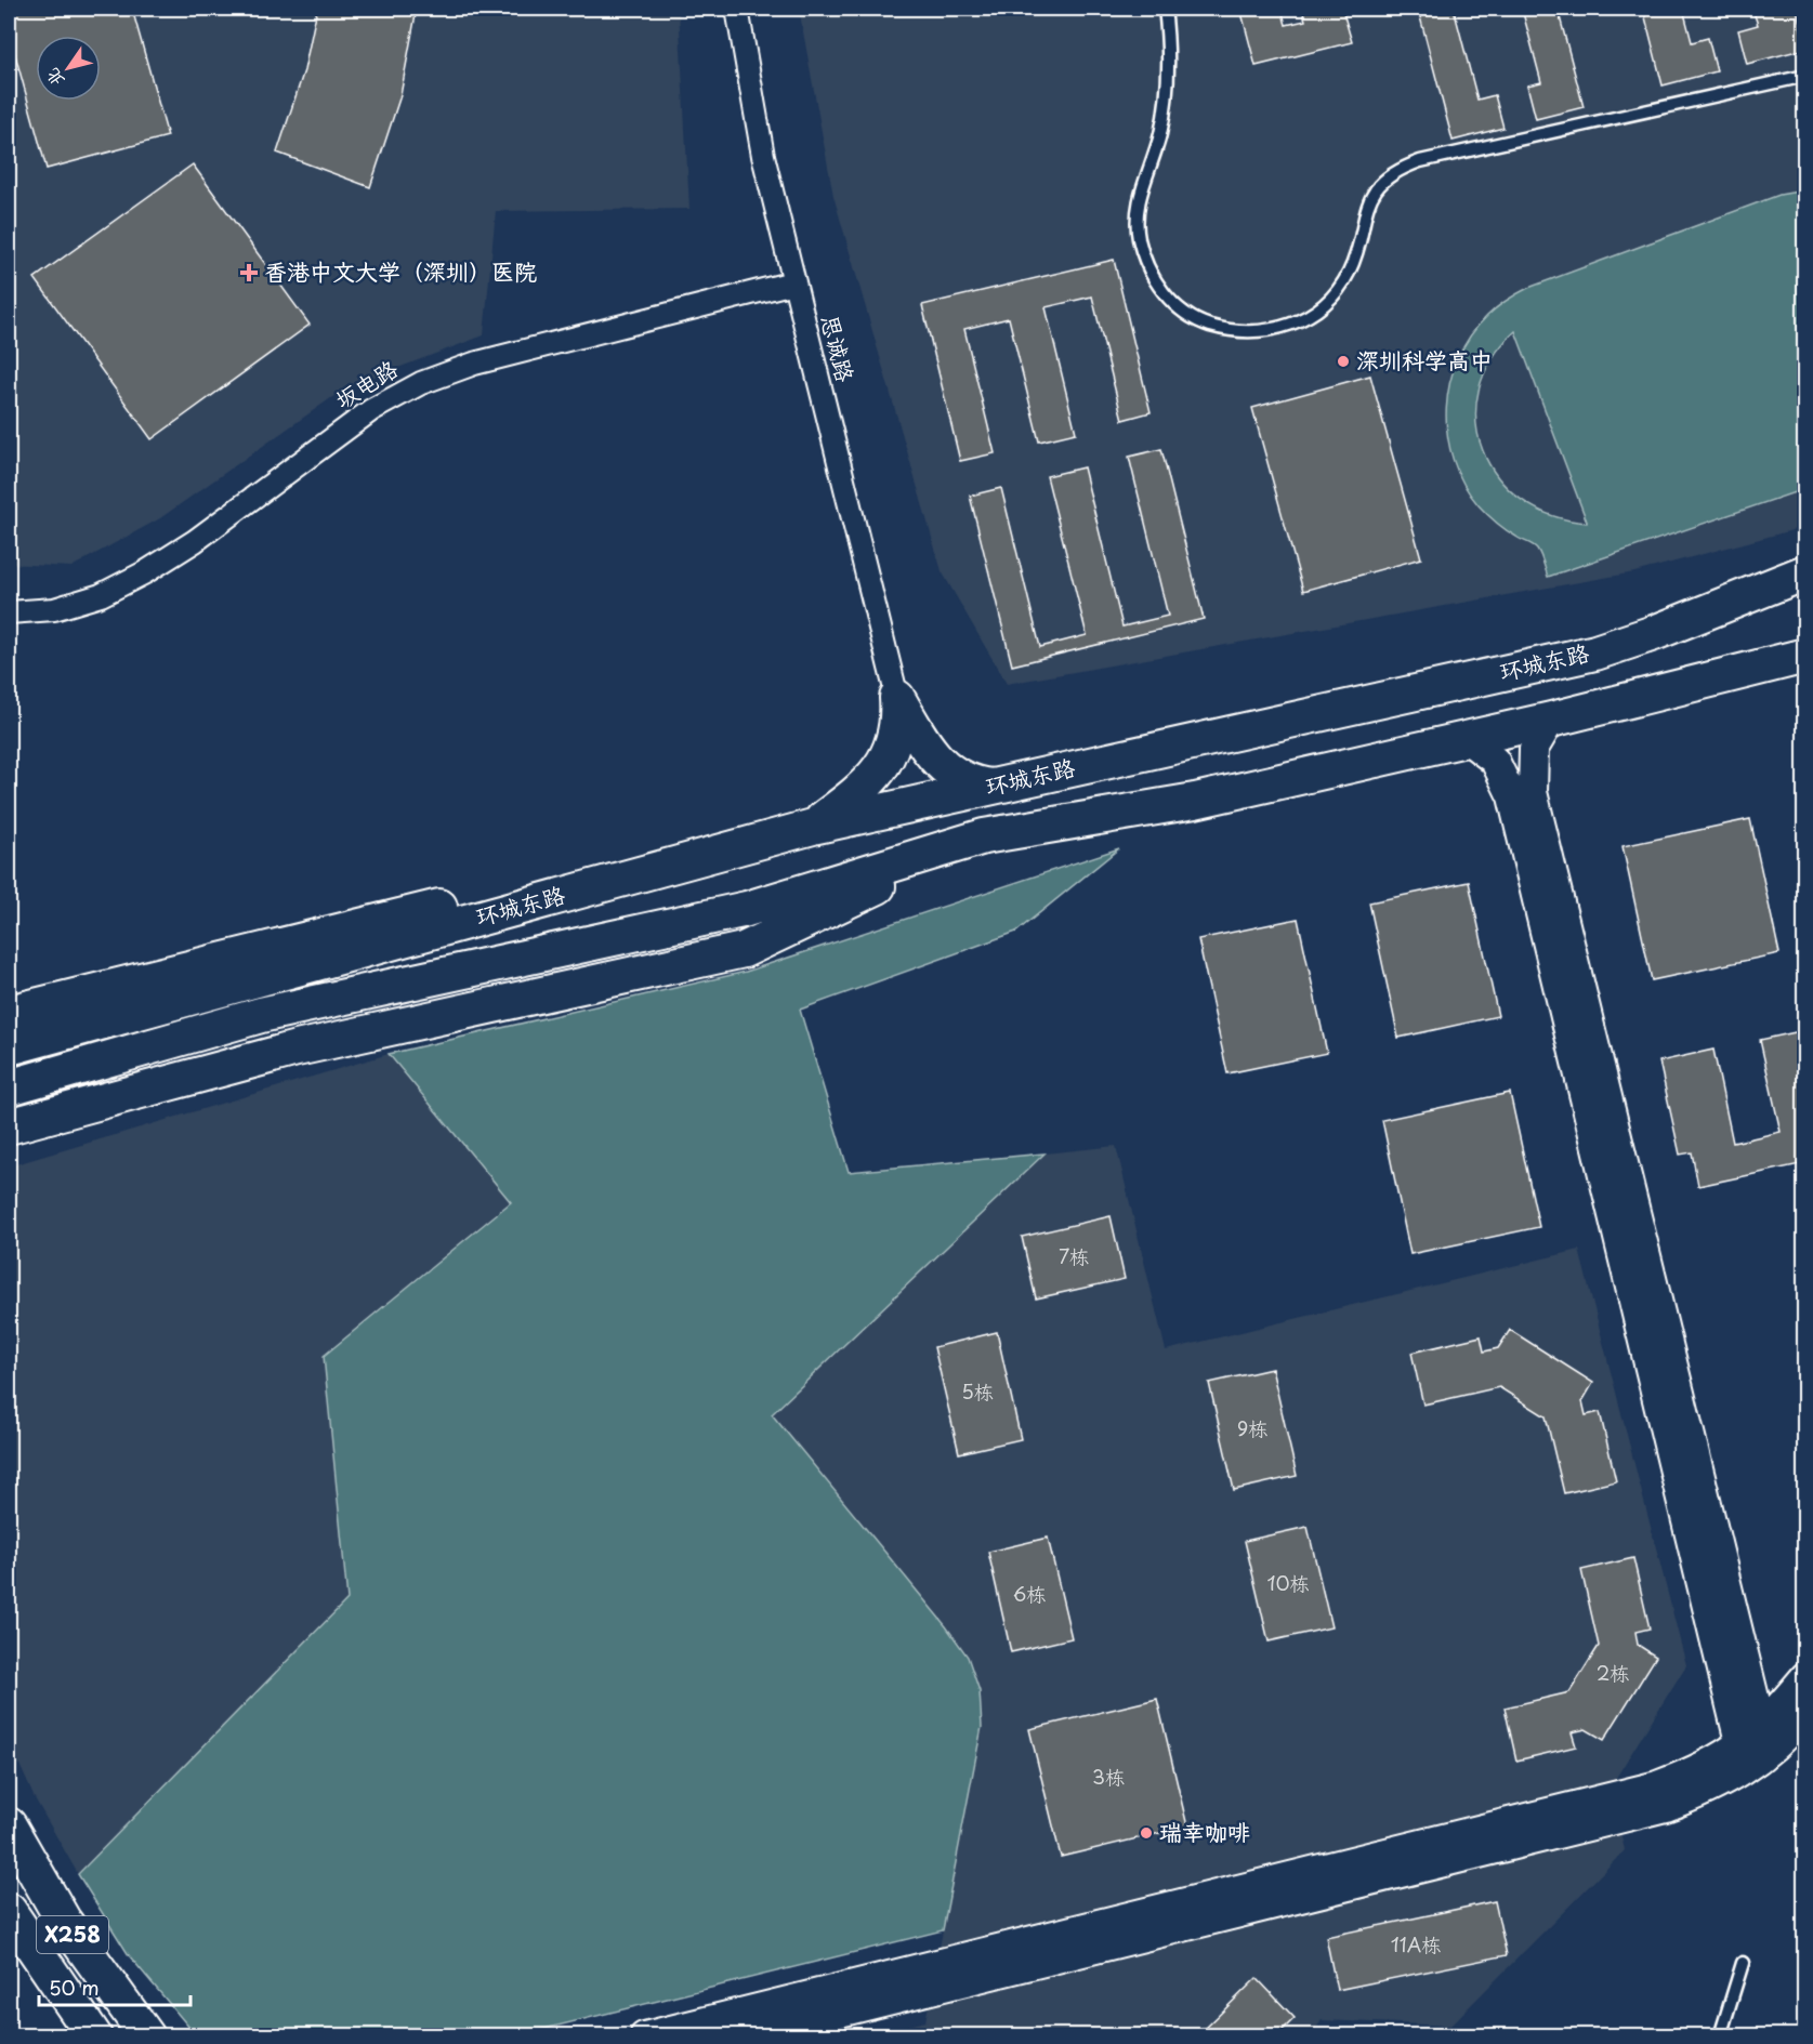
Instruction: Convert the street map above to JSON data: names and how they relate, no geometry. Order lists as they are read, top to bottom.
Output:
{
  "streets": {
    "main road": ["环城东路", "X258"],
    "street": ["思诚路", "坂电路"]
  },
  "crossings": [
    ["思诚路", "坂电路"]
  ],
  "places": {
    "health": ["香港中文大学（深圳）医院"],
    "other": ["深圳科学高中", "瑞幸咖啡"]
  },
  "house_numbers": [
    "7栋",
    "5栋",
    "9栋",
    "10栋",
    "6栋",
    "2栋",
    "3栋",
    "11A栋"
  ],
  "scale_bar": "50 m",
  "north": "bottom left"
}
